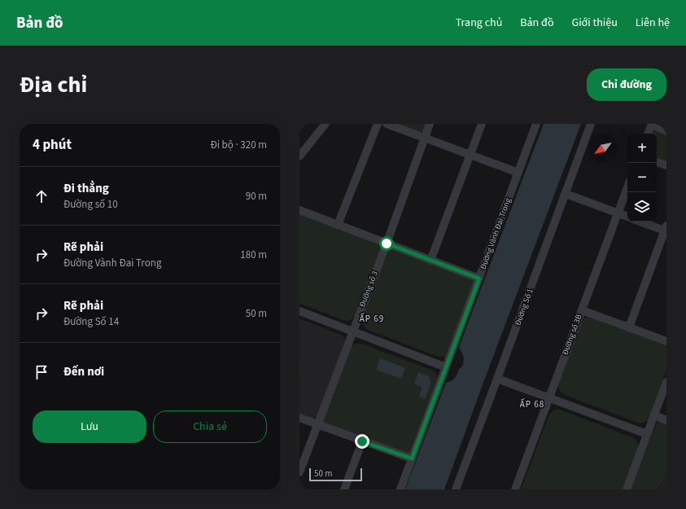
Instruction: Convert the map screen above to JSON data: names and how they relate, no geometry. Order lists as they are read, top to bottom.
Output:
{
  "streets": {
    "street": [
      "Đường Vành Đai Trong",
      "Đường số 3",
      "Đường Số 1",
      "Đường số 3B"
    ]
  },
  "districts": ["ẤP 69", "ẤP 68"],
  "scale_bar": "50 m",
  "north": "bottom left",
  "page": {
    "header": "Bản đồ",
    "nav": [
      "Trang chủ",
      "Bản đồ",
      "Giới thiệu",
      "Liên hệ"
    ],
    "title": "Địa chỉ",
    "buttons": [
      "Chỉ đường",
      ["Lưu", "Chia sẻ"]
    ],
    "heading": ["4 phút", "Đi bộ · 320 m"],
    "map_buttons": ["+", "−"],
    "list": [
      ["Đi thẳng", "Đường số 10", "90 m"],
      ["Rẽ phải", "Đường Vành Đai Trong", "180 m"],
      ["Rẽ phải", "Đường Số 14", "50 m"],
      "Đến nơi"
    ],
    "scale": "50 m"
  }
}
